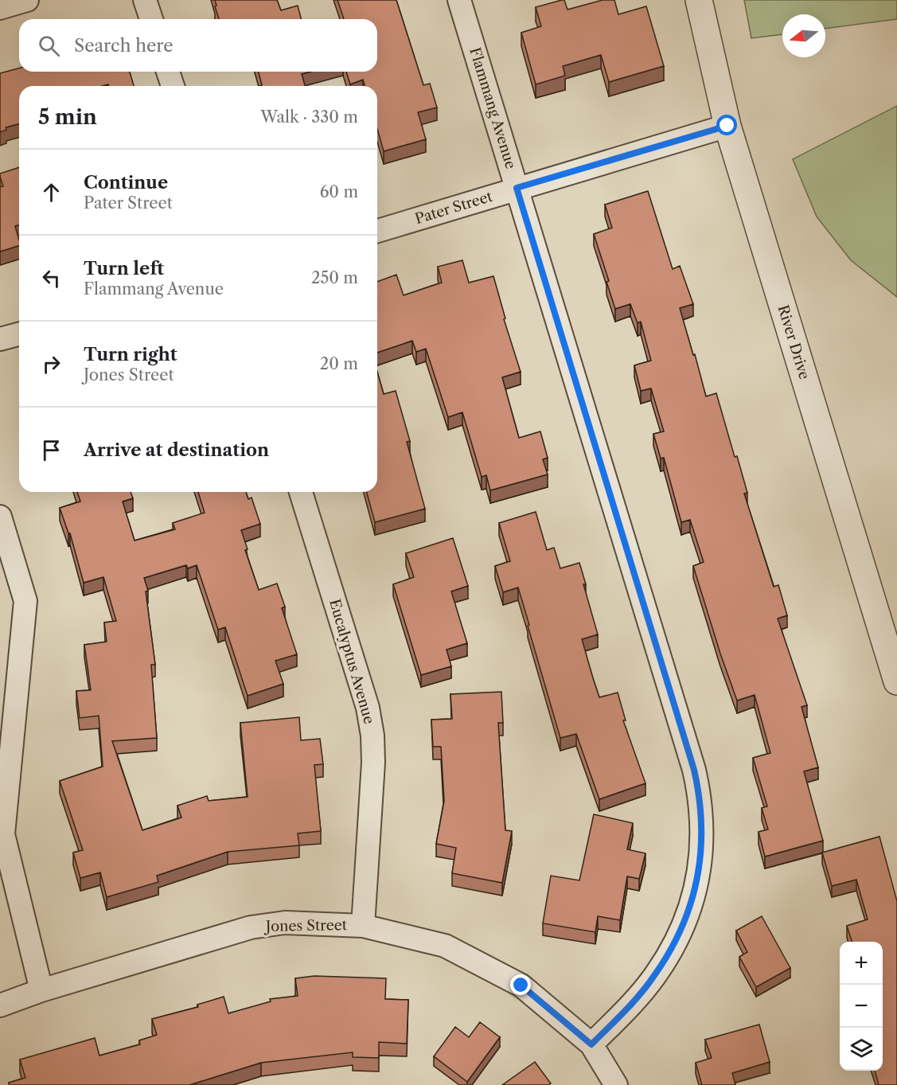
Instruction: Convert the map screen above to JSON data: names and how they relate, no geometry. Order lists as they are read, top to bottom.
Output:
{
  "streets": {
    "street": [
      "Flammang Avenue",
      "Pater Street",
      "River Drive",
      "Eucalyptus Avenue",
      "Jones Street"
    ]
  },
  "crossings": [
    ["Flammang Avenue", "Pater Street"],
    ["Flammang Avenue", "Jones Street"],
    ["Pater Street", "River Drive"],
    ["Eucalyptus Avenue", "Jones Street"]
  ],
  "north": "left",
  "page": {
    "search": "Search here",
    "heading": ["5 min", "Walk · 330 m"],
    "list": [
      ["Continue", "Pater Street", "60 m"],
      ["Turn left", "Flammang Avenue", "250 m"],
      ["Turn right", "Jones Street", "20 m"],
      "Arrive at destination"
    ],
    "map_buttons": ["+", "−"]
  }
}
